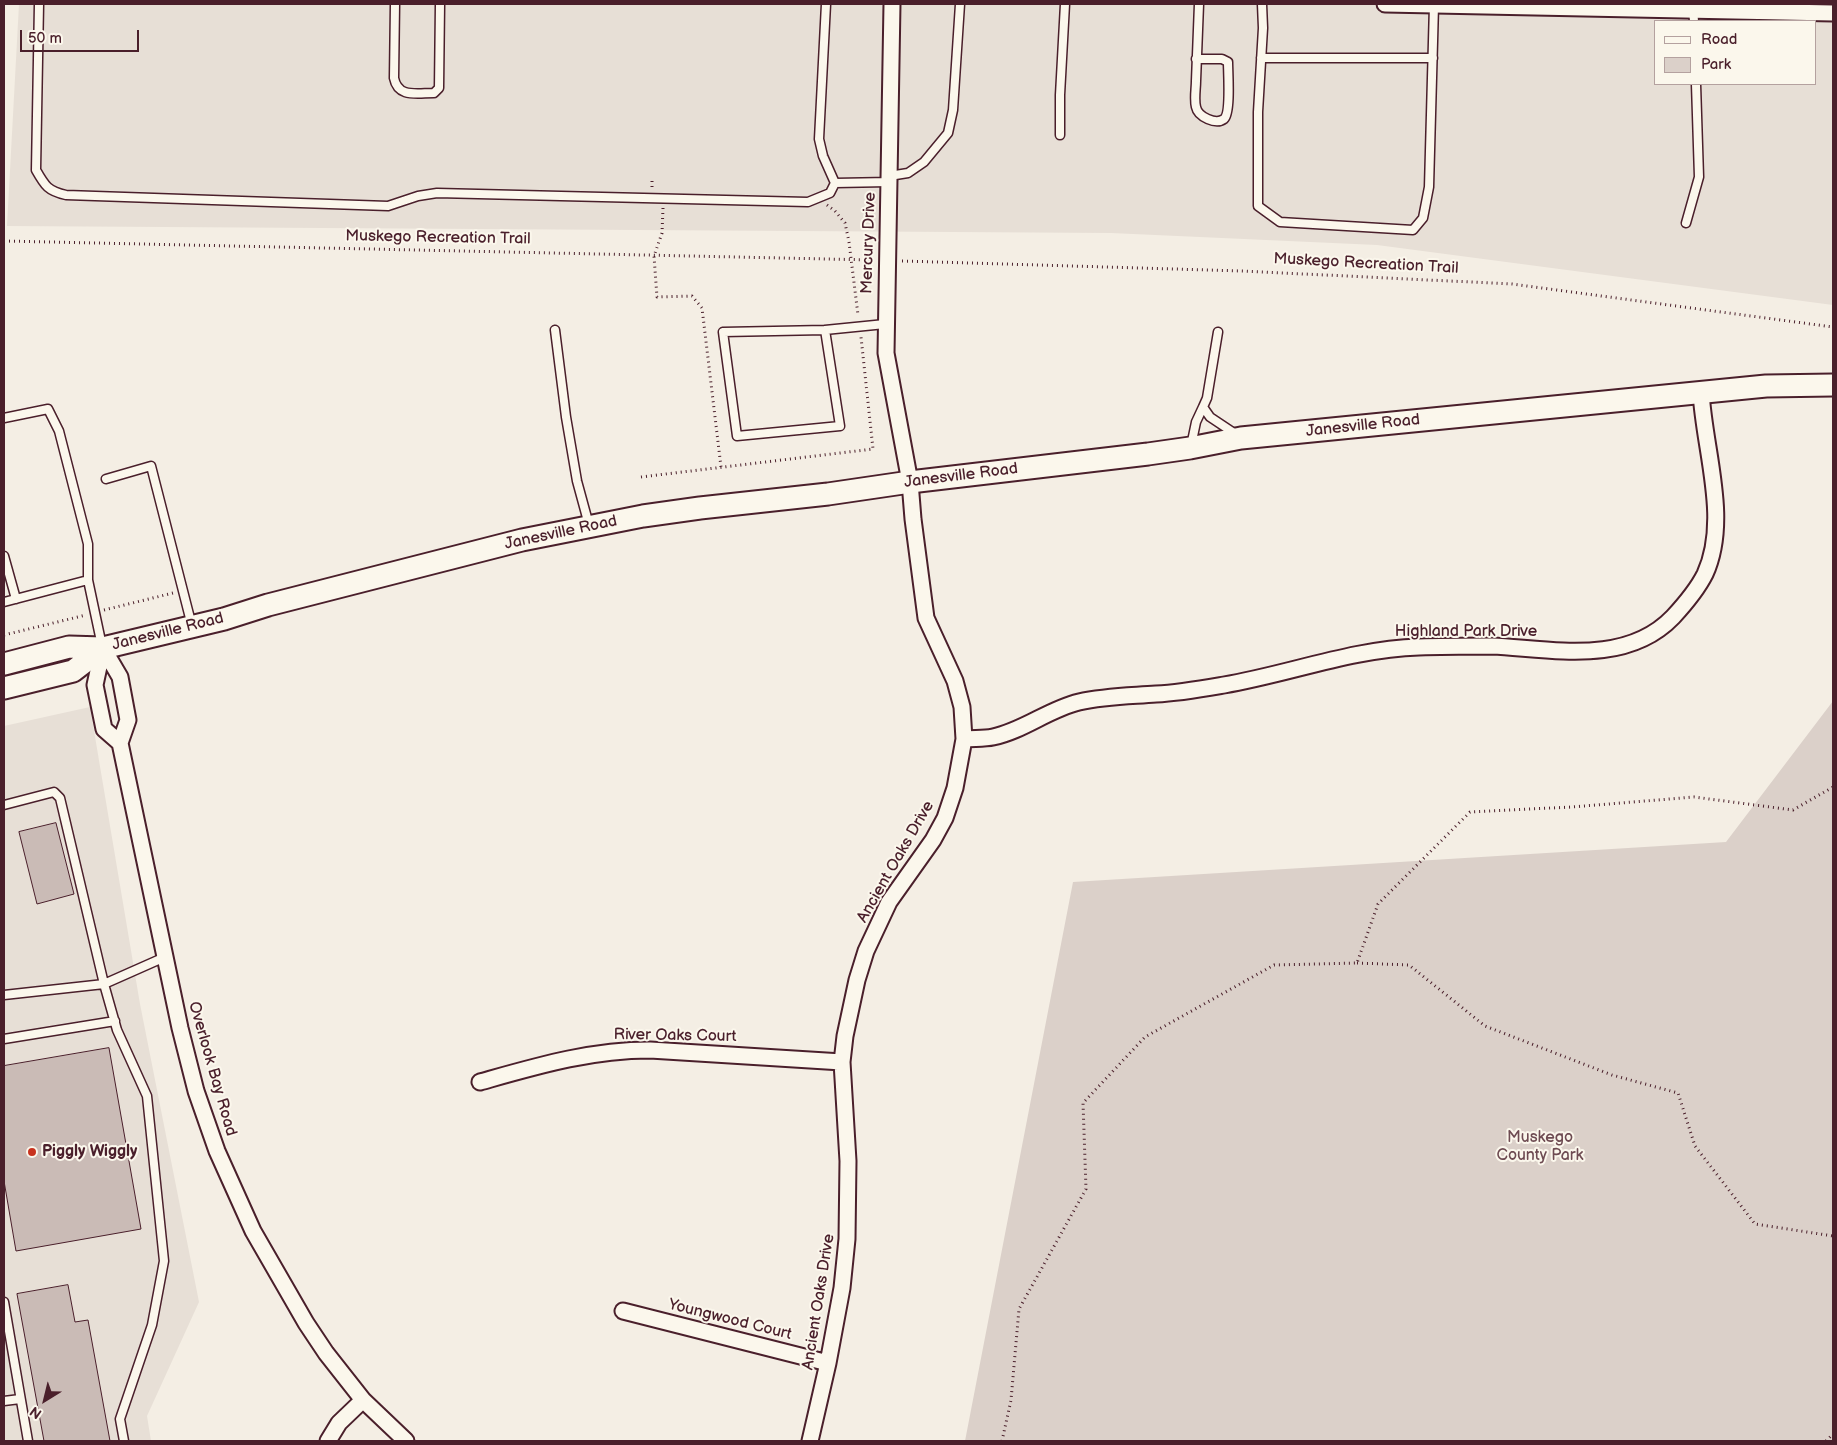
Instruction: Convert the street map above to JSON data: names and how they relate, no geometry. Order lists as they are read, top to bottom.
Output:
{
  "streets": {
    "main road": ["Janesville Road"],
    "street": [
      "Mercury Drive",
      "Highland Park Drive",
      "Ancient Oaks Drive",
      "River Oaks Court",
      "Overlook Bay Road",
      "Youngwood Court"
    ],
    "path": ["Muskego Recreation Trail"]
  },
  "crossings": [
    ["Mercury Drive", "Janesville Road"],
    ["Mercury Drive", "Ancient Oaks Drive"],
    ["Janesville Road", "Highland Park Drive"],
    ["Janesville Road", "Ancient Oaks Drive"],
    ["Highland Park Drive", "Ancient Oaks Drive"],
    ["Ancient Oaks Drive", "River Oaks Court"],
    ["Ancient Oaks Drive", "Youngwood Court"]
  ],
  "parks": ["Muskego County Park"],
  "places": ["Piggly Wiggly"],
  "legend": ["Road", "Park"],
  "scale_bar": "50 m",
  "north": "bottom left"
}
